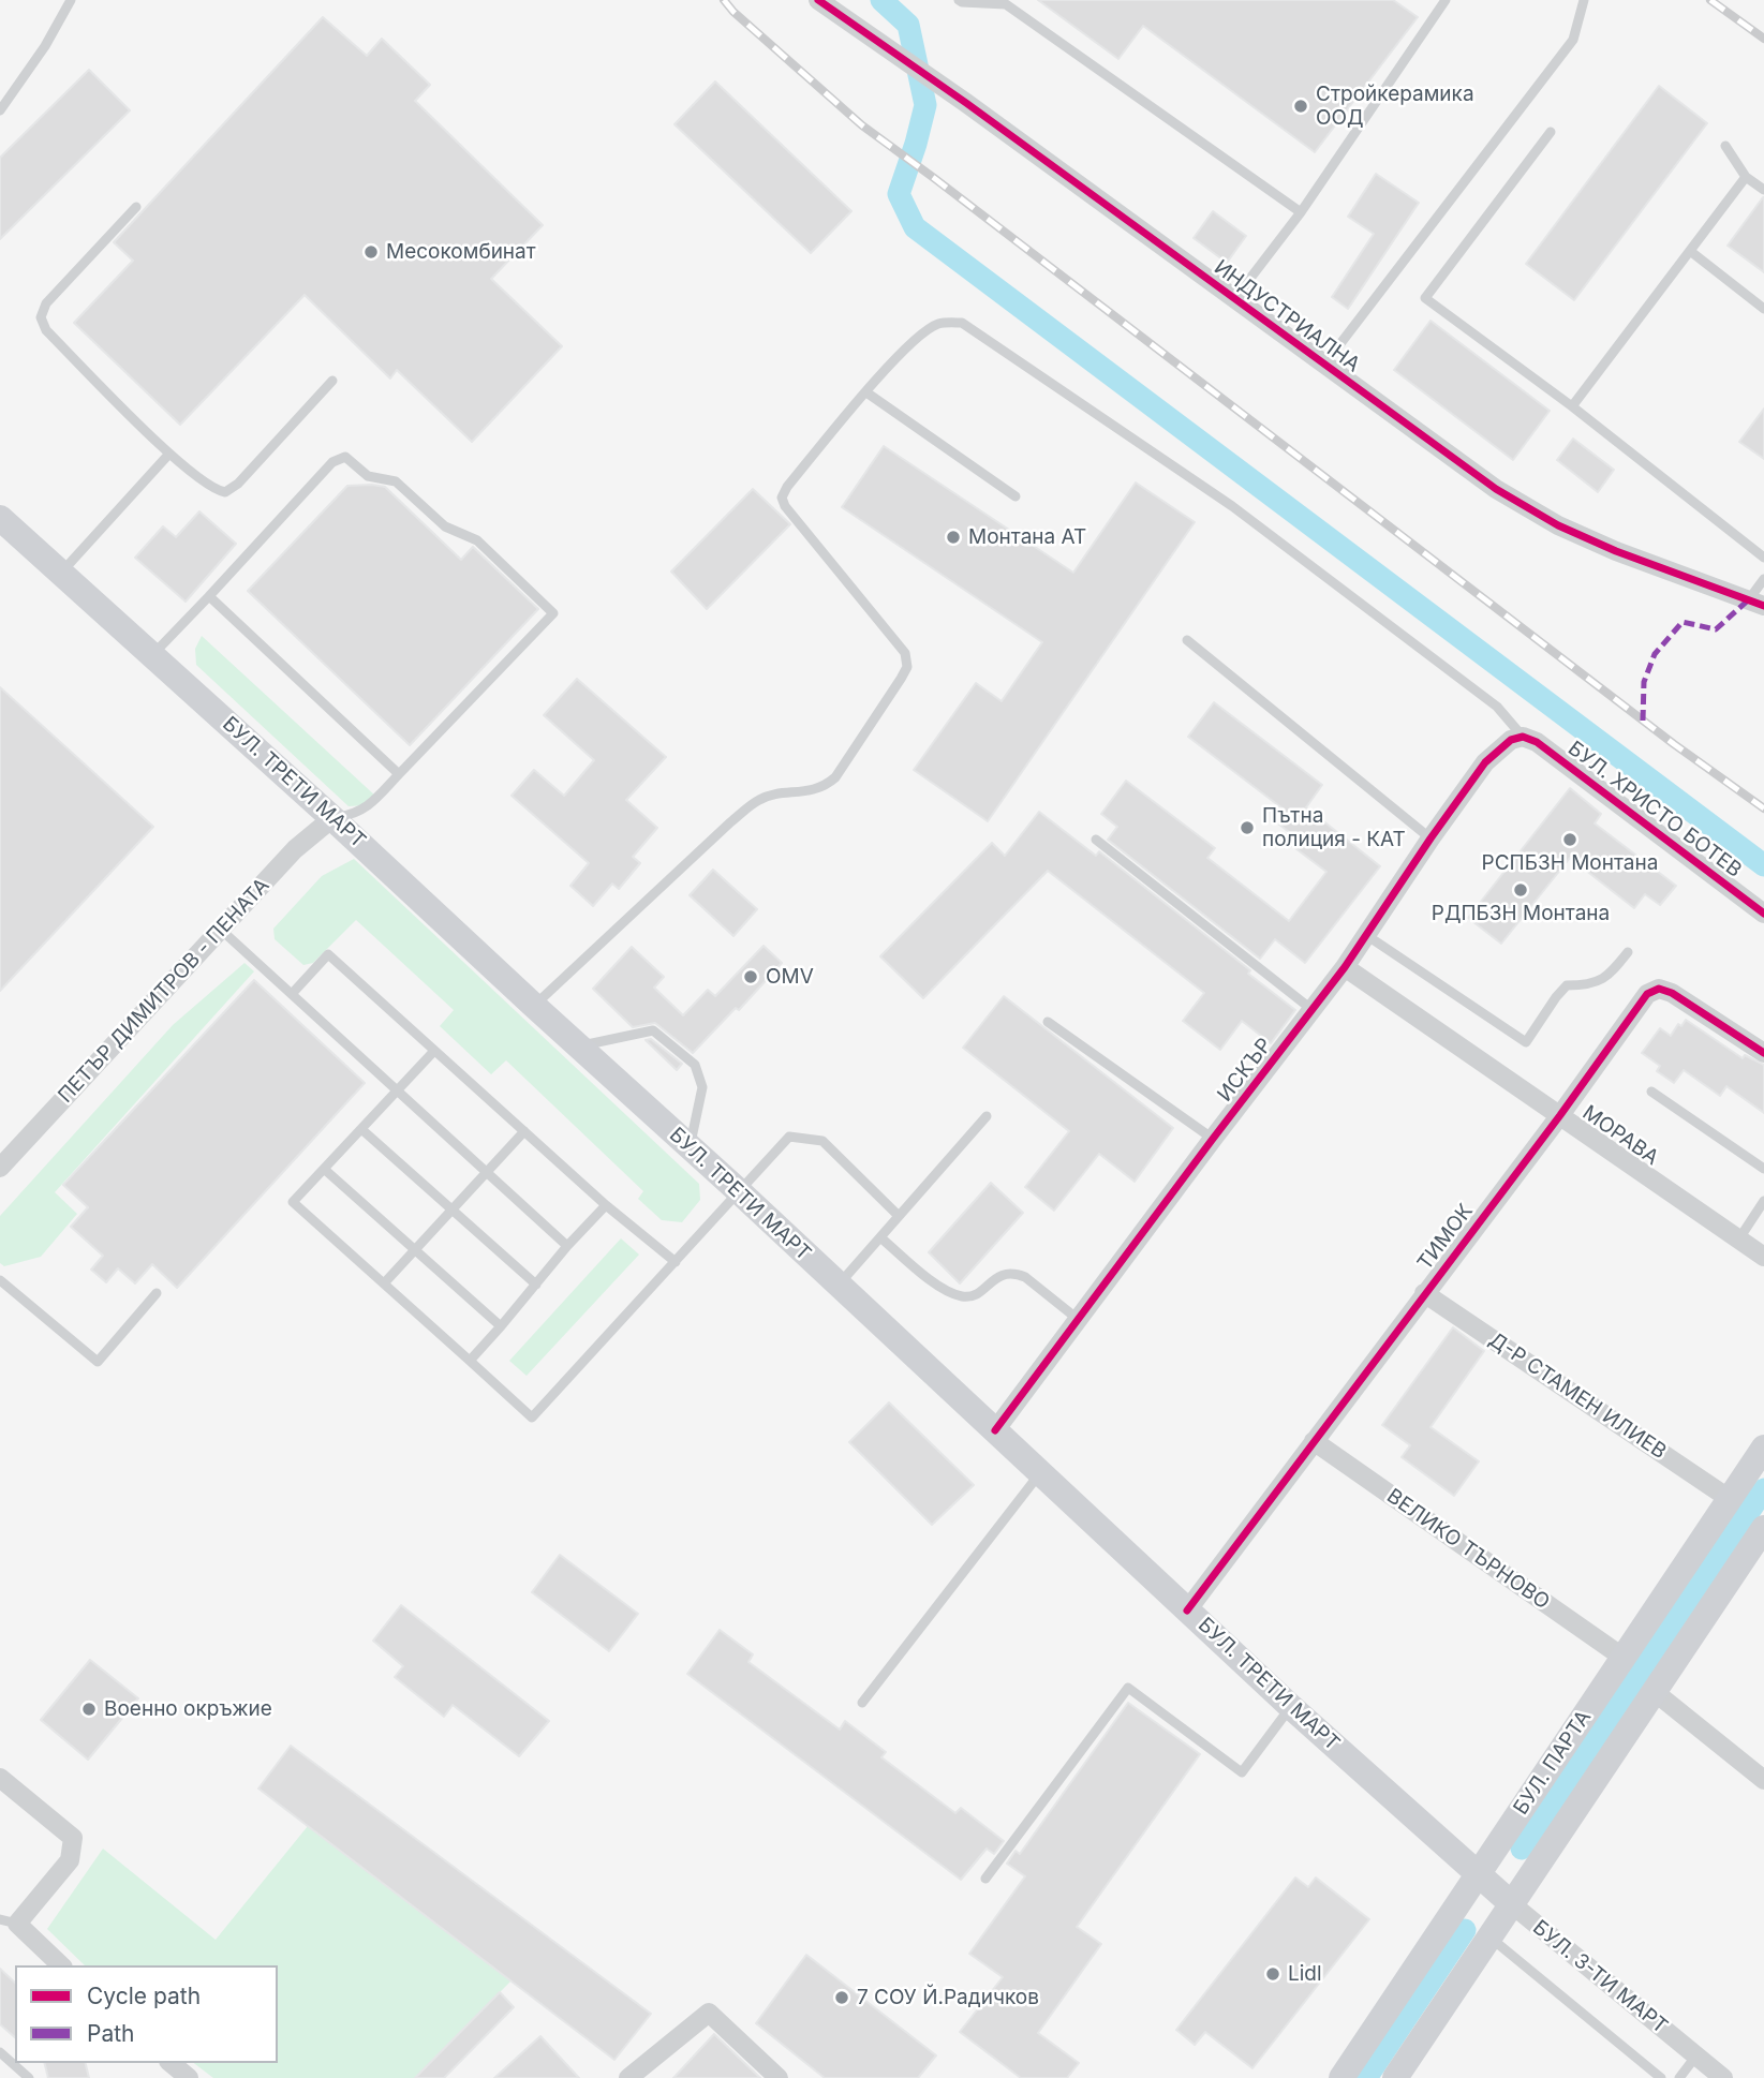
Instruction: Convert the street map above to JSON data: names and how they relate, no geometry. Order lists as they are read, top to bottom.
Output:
{
  "streets": {
    "main road": ["БУЛ. ТРЕТИ МАРТ", "БУЛ. ПАРТА", "БУЛ. 3-ТИ МАРТ"],
    "street": [
      "ИНДУСТРИАЛНА",
      "БУЛ. ХРИСТО БОТЕВ",
      "ПЕТЪР ДИМИТРОВ - ПЕНАТА",
      "ИСКЪР",
      "МОРАВА",
      "ТИМОК",
      "Д-Р СТАМЕН ИЛИЕВ",
      "ВЕЛИКО ТЪРНОВО"
    ]
  },
  "crossings": [
    ["БУЛ. ТРЕТИ МАРТ", "ПЕТЪР ДИМИТРОВ - ПЕНАТА"],
    ["БУЛ. ТРЕТИ МАРТ", "ИСКЪР"],
    ["БУЛ. ТРЕТИ МАРТ", "ТИМОК"],
    ["БУЛ. ТРЕТИ МАРТ", "БУЛ. ПАРТА"],
    ["БУЛ. ТРЕТИ МАРТ", "БУЛ. 3-ТИ МАРТ"],
    ["БУЛ. ХРИСТО БОТЕВ", "ИСКЪР"],
    ["ИСКЪР", "МОРАВА"],
    ["МОРАВА", "ТИМОК"],
    ["ТИМОК", "Д-Р СТАМЕН ИЛИЕВ"],
    ["ТИМОК", "ВЕЛИКО ТЪРНОВО"],
    ["Д-Р СТАМЕН ИЛИЕВ", "БУЛ. ПАРТА"],
    ["ВЕЛИКО ТЪРНОВО", "БУЛ. ПАРТА"],
    ["БУЛ. ПАРТА", "БУЛ. 3-ТИ МАРТ"]
  ],
  "places": [
    "Стройкерамика ООД",
    "Месокомбинат",
    "Монтана АТ",
    "Пътна полиция - КАТ",
    "РСПБЗН Монтана",
    "РДПБЗН Монтана",
    "OMV",
    "Военно окръжие",
    "Lidl",
    "7 СОУ Й.Радичков"
  ],
  "legend": ["Cycle path", "Path"]
}
